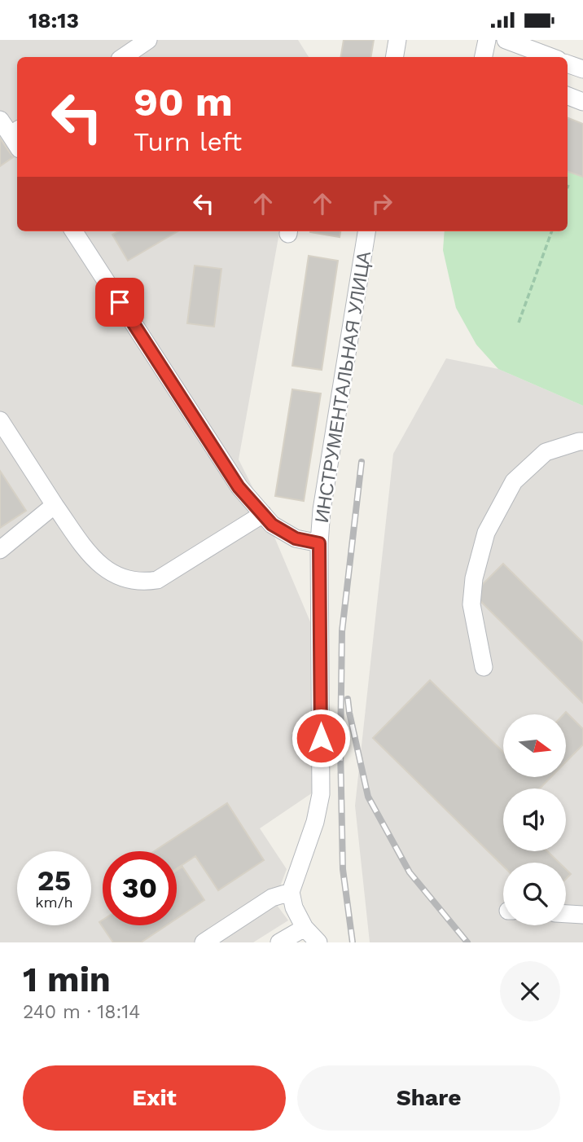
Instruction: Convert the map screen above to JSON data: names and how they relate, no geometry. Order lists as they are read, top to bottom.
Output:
{
  "streets": {
    "street": ["ИНСТРУМЕНТАЛЬНАЯ УЛИЦА"]
  },
  "north": "right",
  "page": {
    "status": "18:13",
    "turn": ["90 m", "Turn left"],
    "speed": "25 km/h",
    "limit": "30",
    "heading": ["1 min", "240 m · 18:14"],
    "buttons": ["Exit", "Share"]
  }
}
